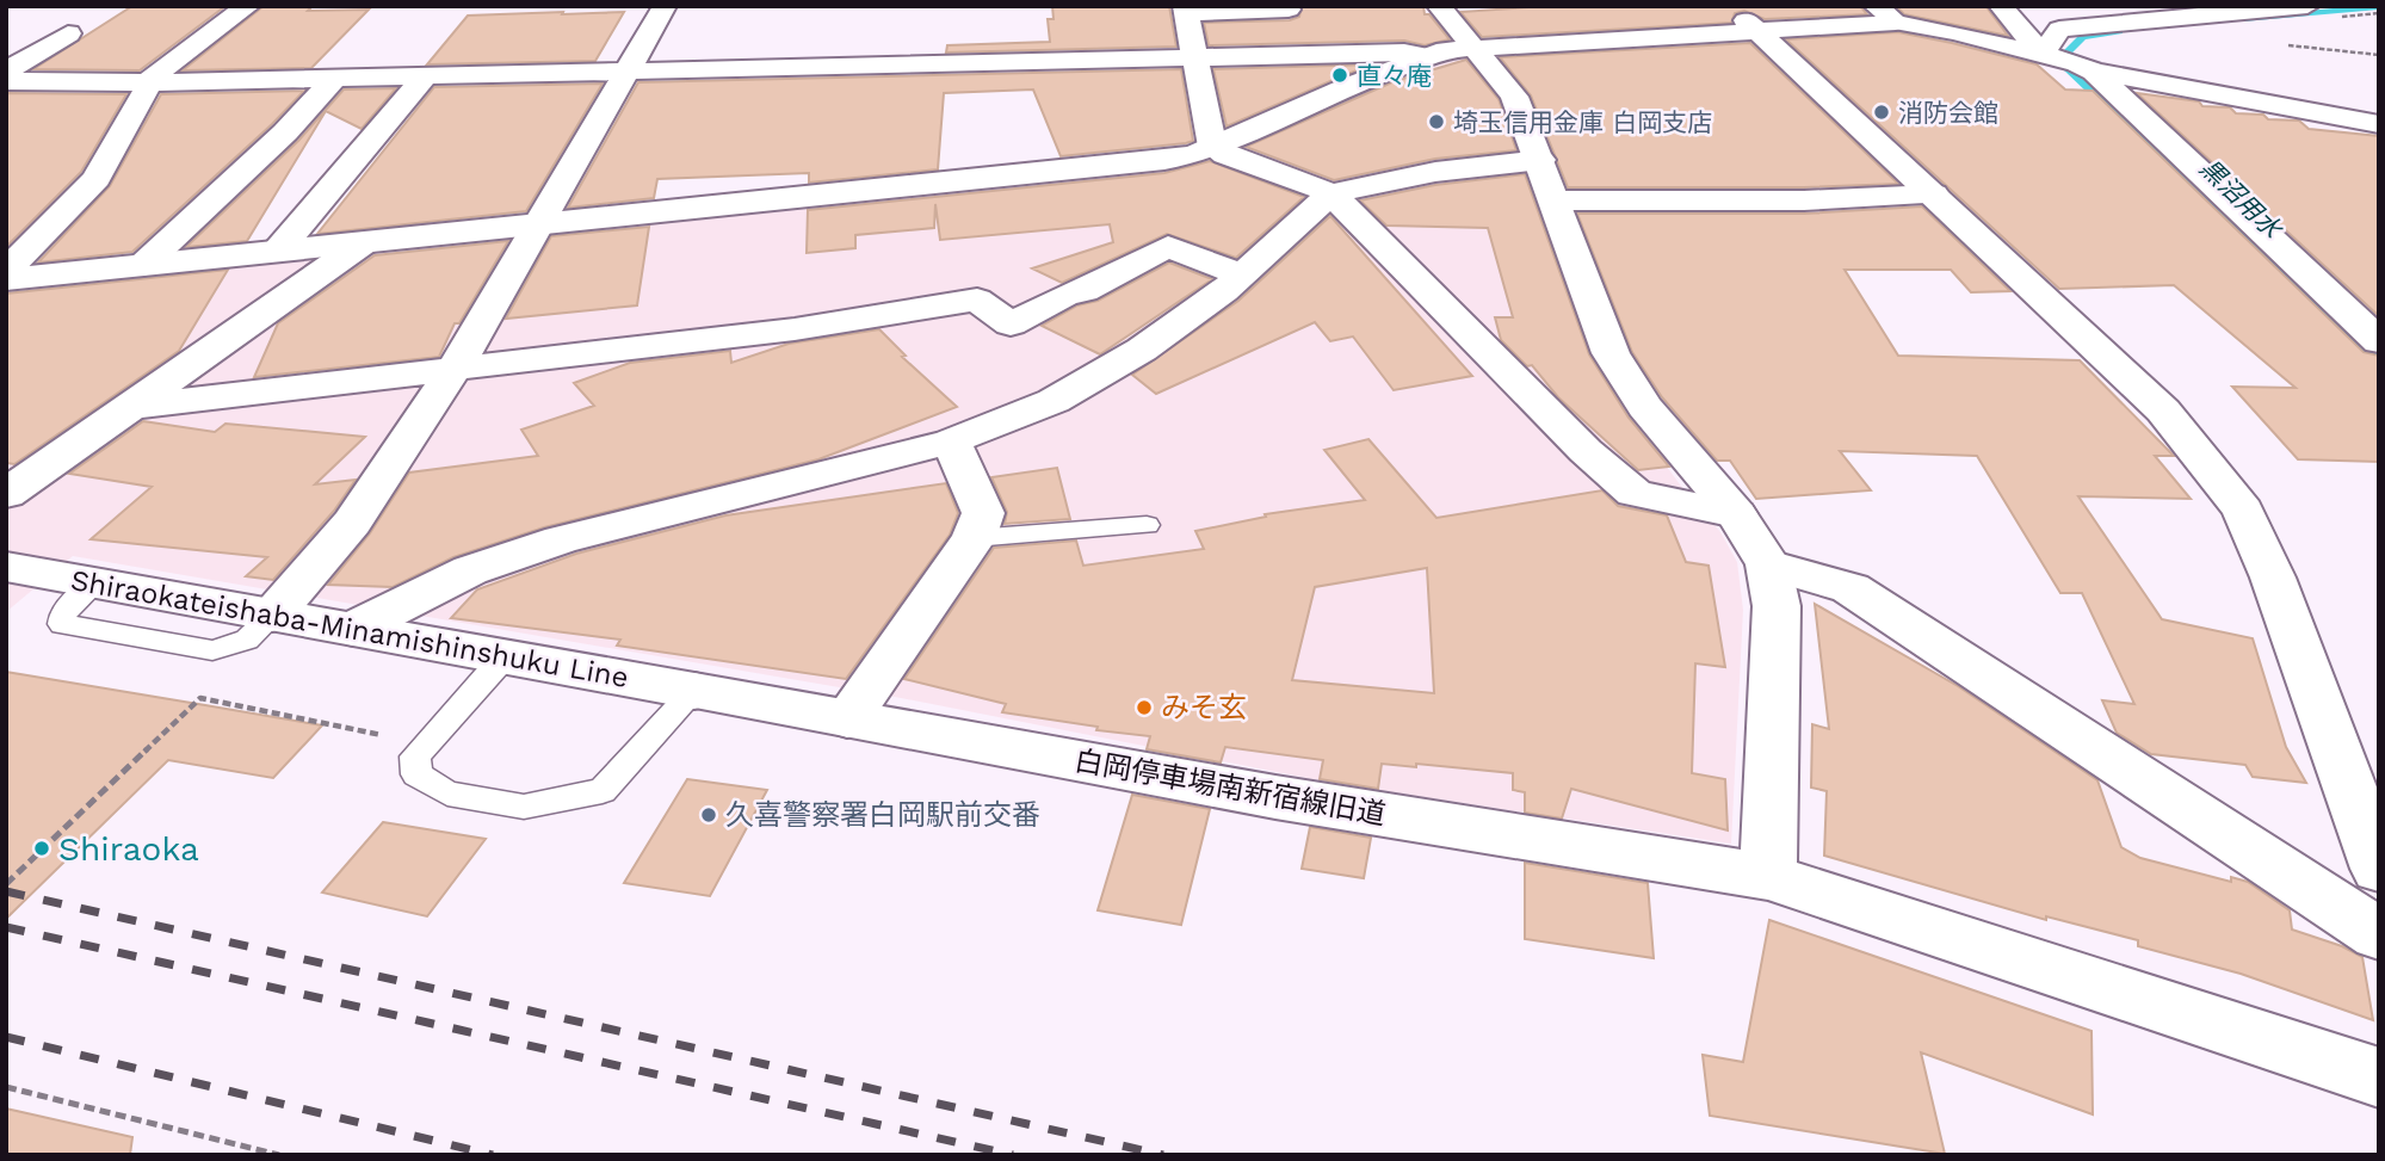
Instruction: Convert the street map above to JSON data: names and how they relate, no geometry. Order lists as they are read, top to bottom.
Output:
{
  "streets": {
    "street": ["Shiraokateishaba-Minamishinshuku Line", "白岡停車場南新宿線旧道"]
  },
  "crossings": [
    ["Shiraokateishaba-Minamishinshuku Line", "白岡停車場南新宿線旧道"]
  ],
  "water": ["黒沼用水"],
  "places": [
    "直々庵",
    "消防会館",
    "埼玉信用金庫 白岡支店",
    "みそ玄",
    "久喜警察署白岡駅前交番",
    "Shiraoka"
  ]
}
